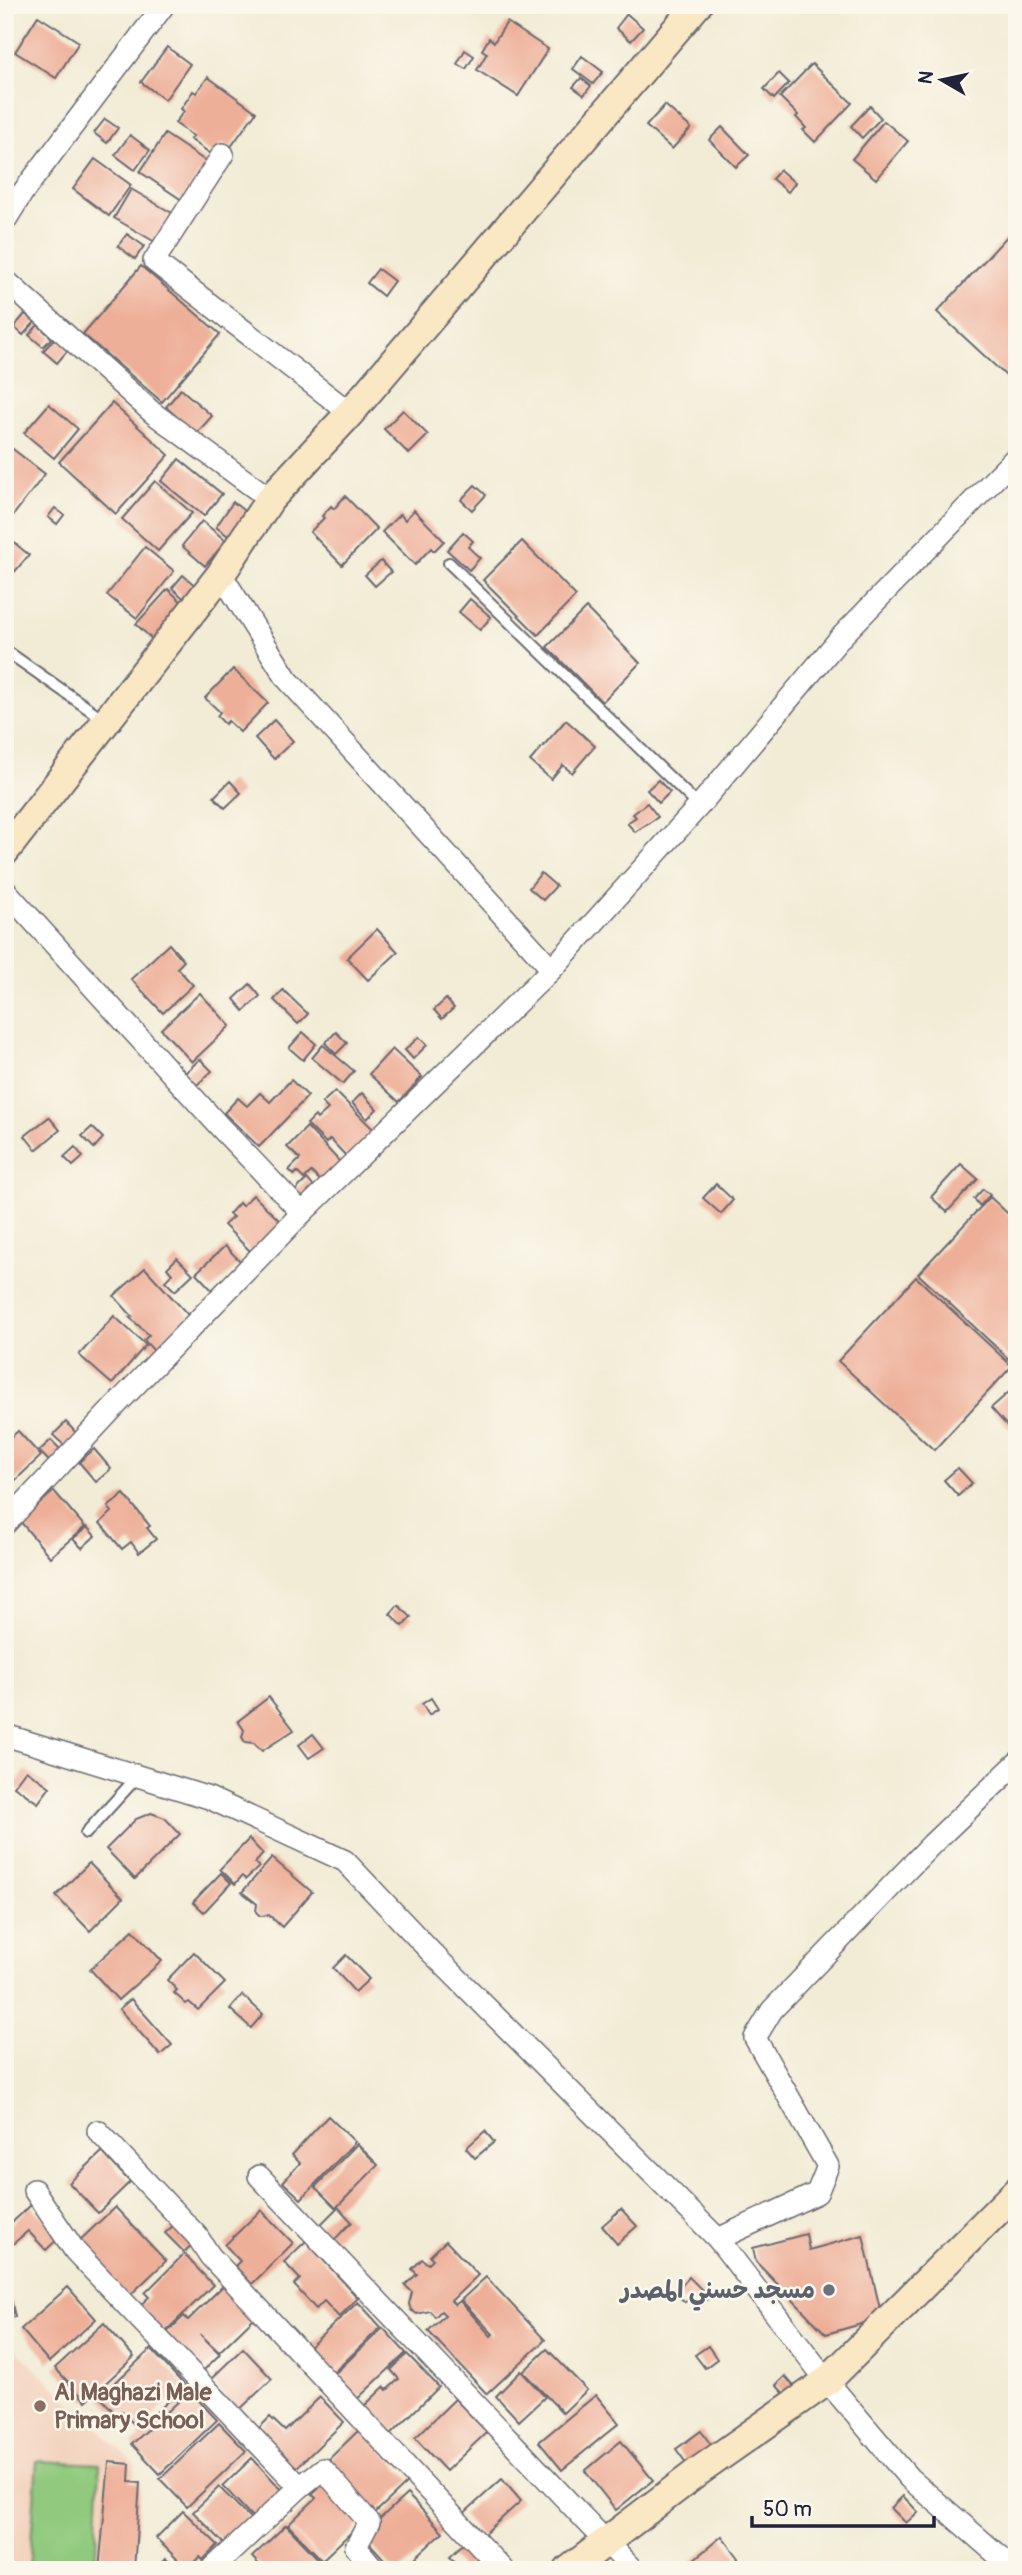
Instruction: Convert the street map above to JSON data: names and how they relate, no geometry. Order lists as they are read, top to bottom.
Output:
{
  "places": ["مسجد حسني المصدر", "Al Maghazi Male Primary School"],
  "scale_bar": "50 m",
  "north": "left"
}
